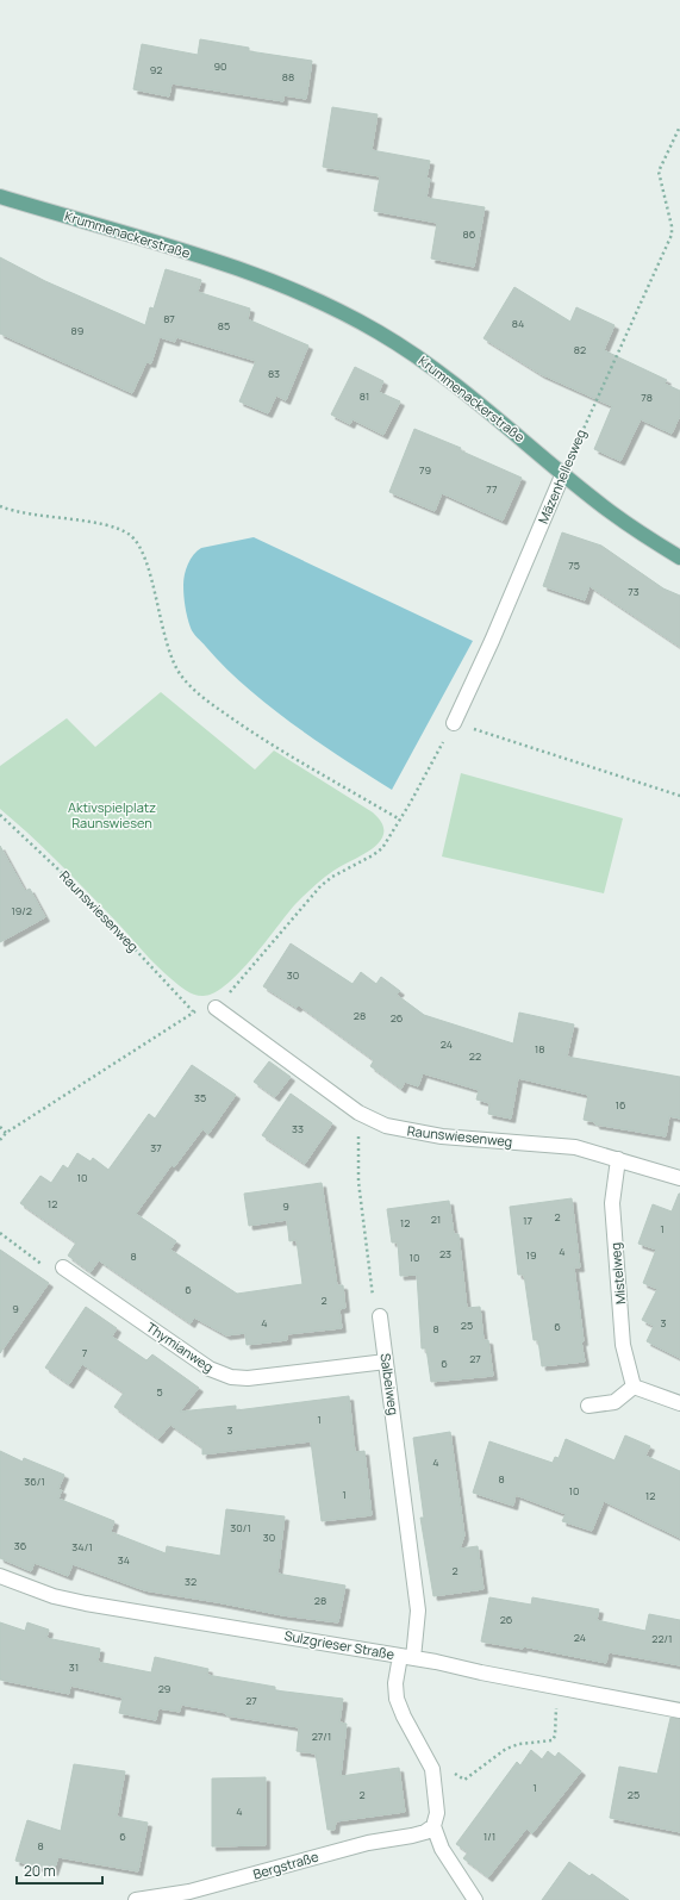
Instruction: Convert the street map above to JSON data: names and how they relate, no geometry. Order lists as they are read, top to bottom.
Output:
{
  "streets": {
    "main road": ["Krummenackerstraße"],
    "street": [
      "Mäzenhellesweg",
      "Raunswiesenweg",
      "Mistelweg",
      "Thymianweg",
      "Salbeiweg",
      "Sulzgrieser Straße",
      "Bergstraße"
    ]
  },
  "crossings": [
    ["Krummenackerstraße", "Mäzenhellesweg"],
    ["Raunswiesenweg", "Mistelweg"],
    ["Thymianweg", "Salbeiweg"],
    ["Salbeiweg", "Sulzgrieser Straße"]
  ],
  "parks": ["Aktivspielplatz Raunswiesen"],
  "house_numbers": [
    "90",
    "92",
    "88",
    "86",
    "87",
    "84",
    "85",
    "89",
    "82",
    "83",
    "81",
    "78",
    "79",
    "77",
    "75",
    "73",
    "19/2",
    "30",
    "28",
    "26",
    "24",
    "18",
    "22",
    "35",
    "16",
    "33",
    "37",
    "10",
    "12",
    "9",
    "2",
    "21",
    "17",
    "12",
    "1",
    "4",
    "23",
    "19",
    "8",
    "10",
    "6",
    "2",
    "9",
    "4",
    "3",
    "25",
    "6",
    "8",
    "7",
    "27",
    "6",
    "5",
    "1",
    "3",
    "4",
    "8",
    "36/1",
    "10",
    "1",
    "12",
    "30/1",
    "30",
    "36",
    "34/1",
    "34",
    "2",
    "32",
    "28",
    "26",
    "24",
    "22/1",
    "31",
    "29",
    "27",
    "27/1",
    "1",
    "2",
    "25",
    "4",
    "6",
    "1/1",
    "8"
  ],
  "scale_bar": "20 m"
}
